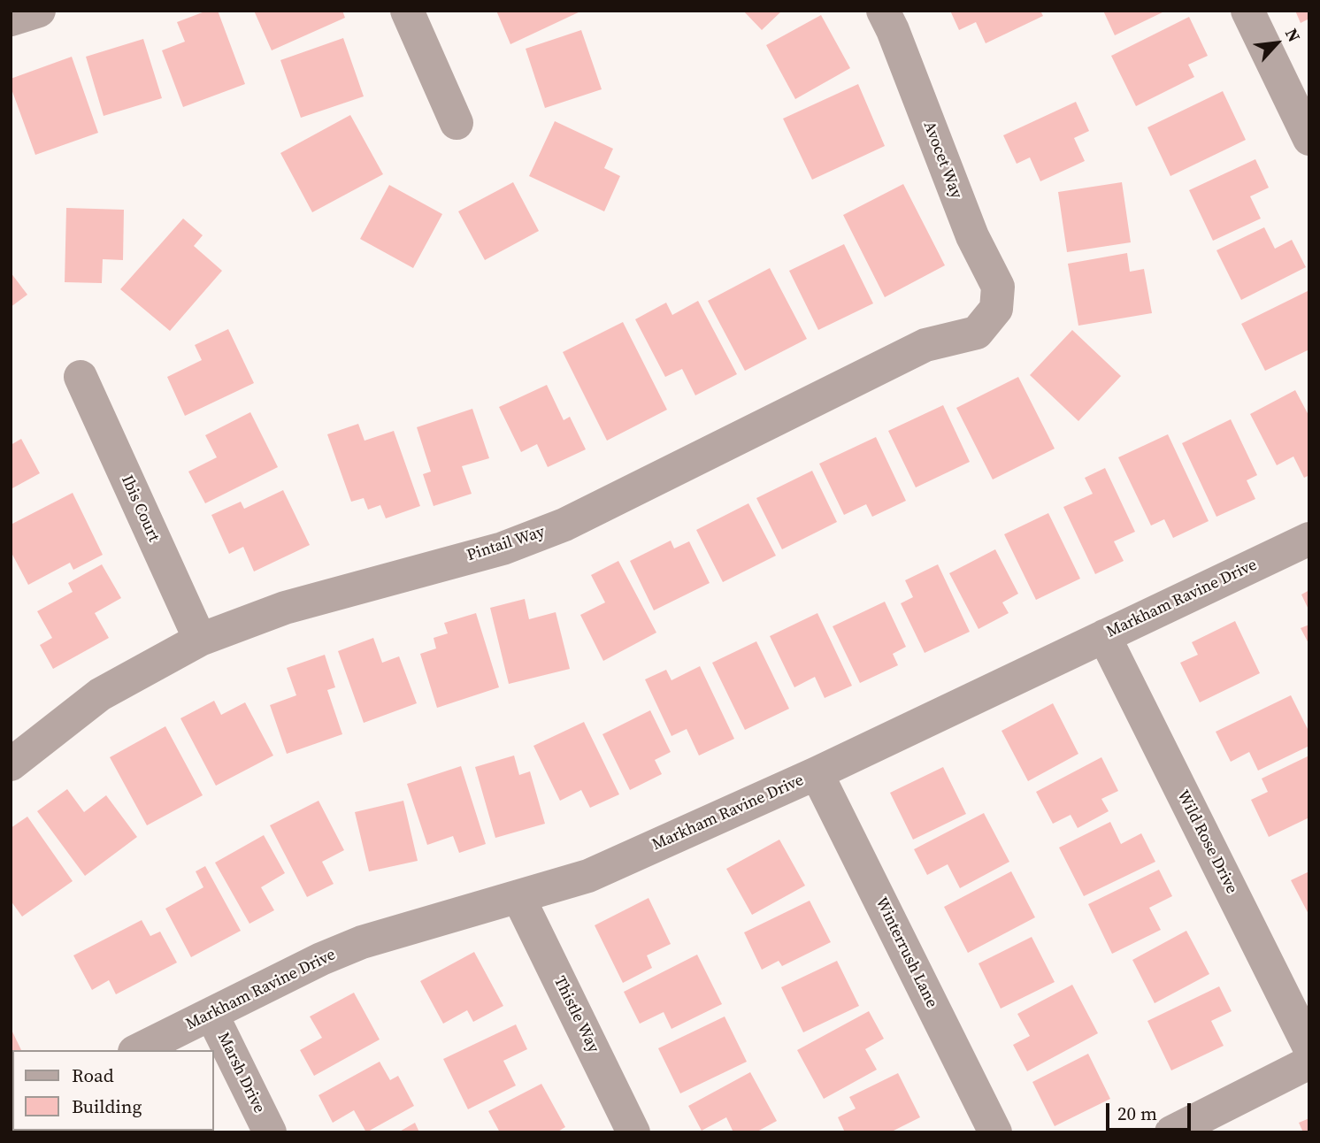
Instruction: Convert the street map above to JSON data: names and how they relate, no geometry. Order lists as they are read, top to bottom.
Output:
{
  "streets": {
    "street": [
      "Avocet Way",
      "Ibis Court",
      "Pintail Way",
      "Markham Ravine Drive",
      "Wild Rose Drive",
      "Winterrush Lane",
      "Thistle Way",
      "Marsh Drive"
    ]
  },
  "crossings": [
    ["Avocet Way", "Pintail Way"],
    ["Ibis Court", "Pintail Way"],
    ["Markham Ravine Drive", "Wild Rose Drive"],
    ["Markham Ravine Drive", "Winterrush Lane"],
    ["Markham Ravine Drive", "Thistle Way"],
    ["Markham Ravine Drive", "Marsh Drive"]
  ],
  "legend": ["Road", "Building"],
  "scale_bar": "20 m",
  "north": "top right"
}
